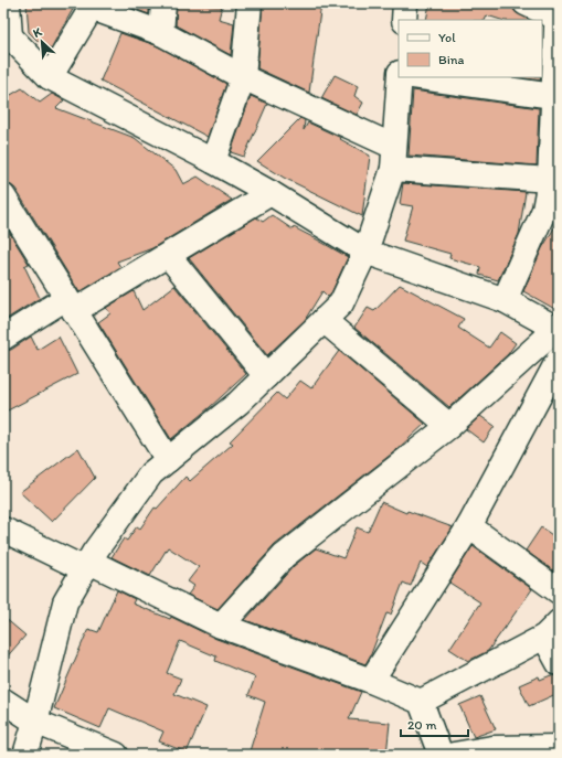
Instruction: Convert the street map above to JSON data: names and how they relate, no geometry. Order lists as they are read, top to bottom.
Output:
{
  "legend": ["Yol", "Bina"],
  "scale_bar": "20 m",
  "north": "top left"
}
